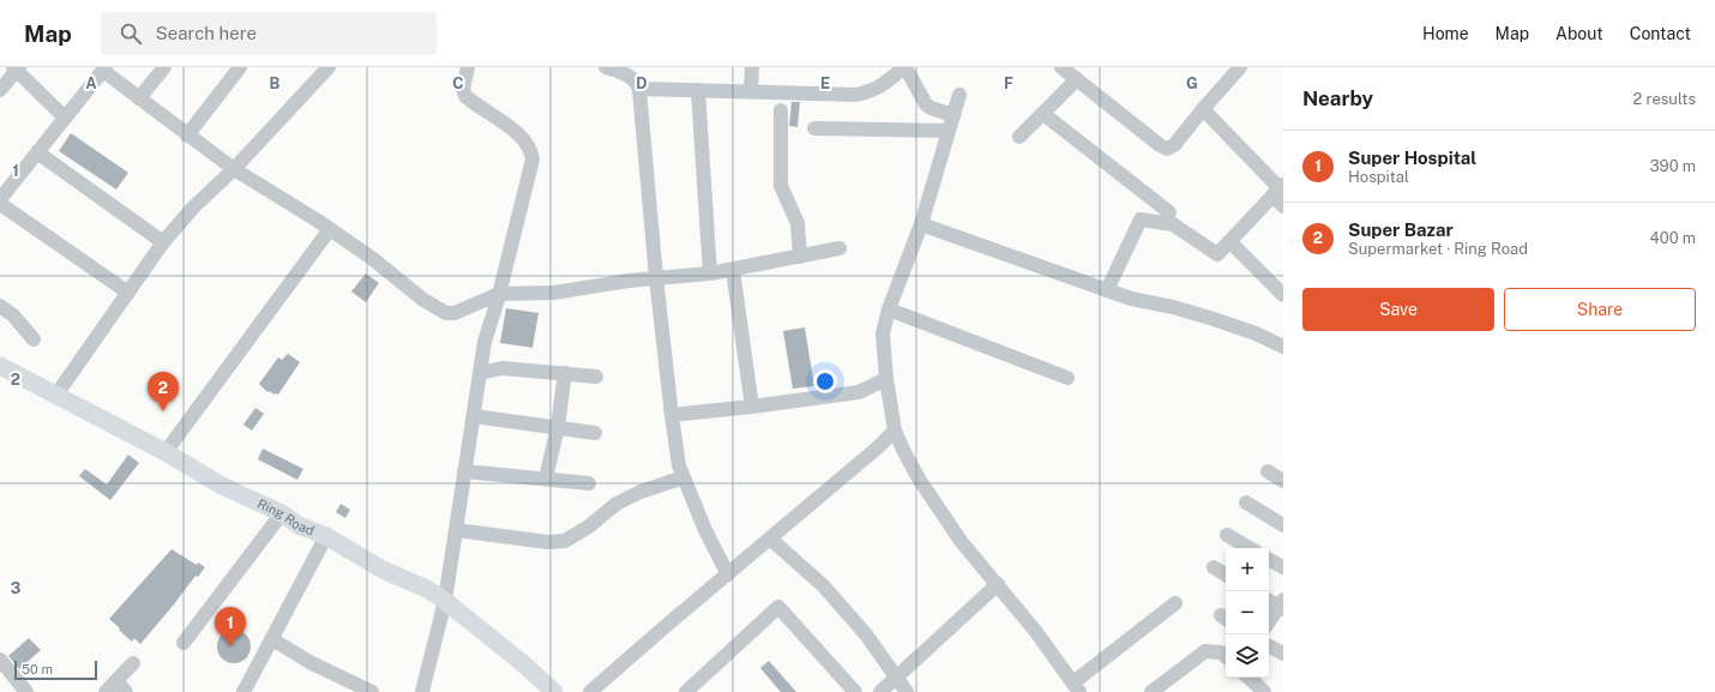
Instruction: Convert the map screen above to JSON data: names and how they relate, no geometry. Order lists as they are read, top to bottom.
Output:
{
  "streets": {
    "main road": ["Ring Road"]
  },
  "scale_bar": "50 m",
  "page": {
    "header": "Map",
    "search": "Search here",
    "nav": [
      "Home",
      "Map",
      "About",
      "Contact"
    ],
    "heading": ["Nearby", "2 results"],
    "list": [
      {
        "mark": "1",
        "name": "Super Hospital",
        "note": "Hospital",
        "value": "390 m"
      },
      {
        "mark": "2",
        "name": "Super Bazar",
        "note": "Supermarket · Ring Road",
        "value": "400 m"
      }
    ],
    "buttons": ["Save", "Share"],
    "pins": ["2", "1"],
    "map_buttons": ["+", "−"],
    "scale": "50 m"
  },
  "grid": {
    "columns": [
      "A",
      "B",
      "C",
      "D",
      "E",
      "F",
      "G"
    ],
    "rows": ["1", "2", "3"]
  }
}
